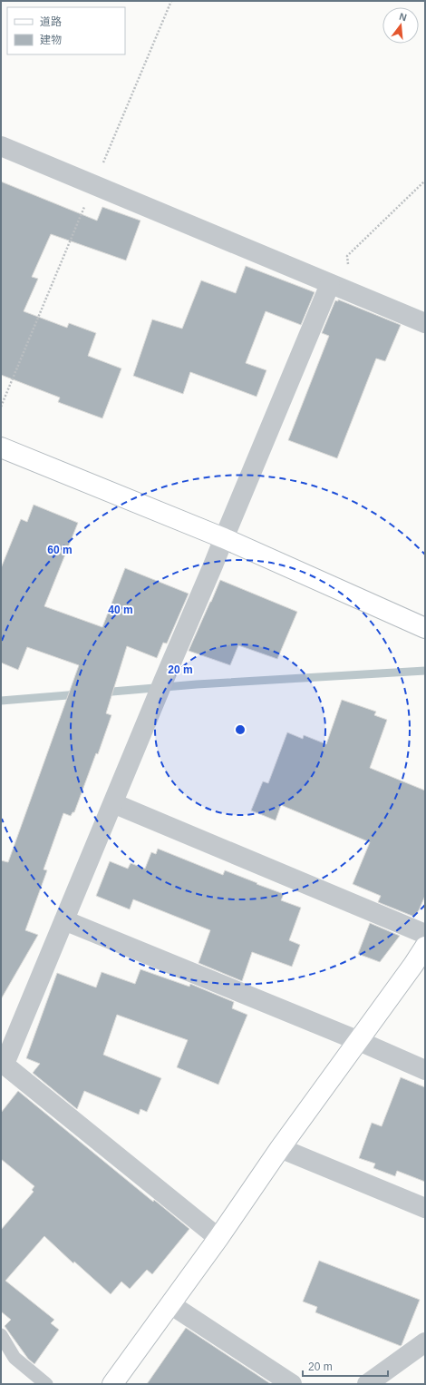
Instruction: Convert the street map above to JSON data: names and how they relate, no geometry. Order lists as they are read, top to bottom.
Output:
{
  "legend": ["道路", "建物"],
  "scale_bar": "20 m",
  "north": "top",
  "rings": ["60 m", "40 m", "20 m"]
}
